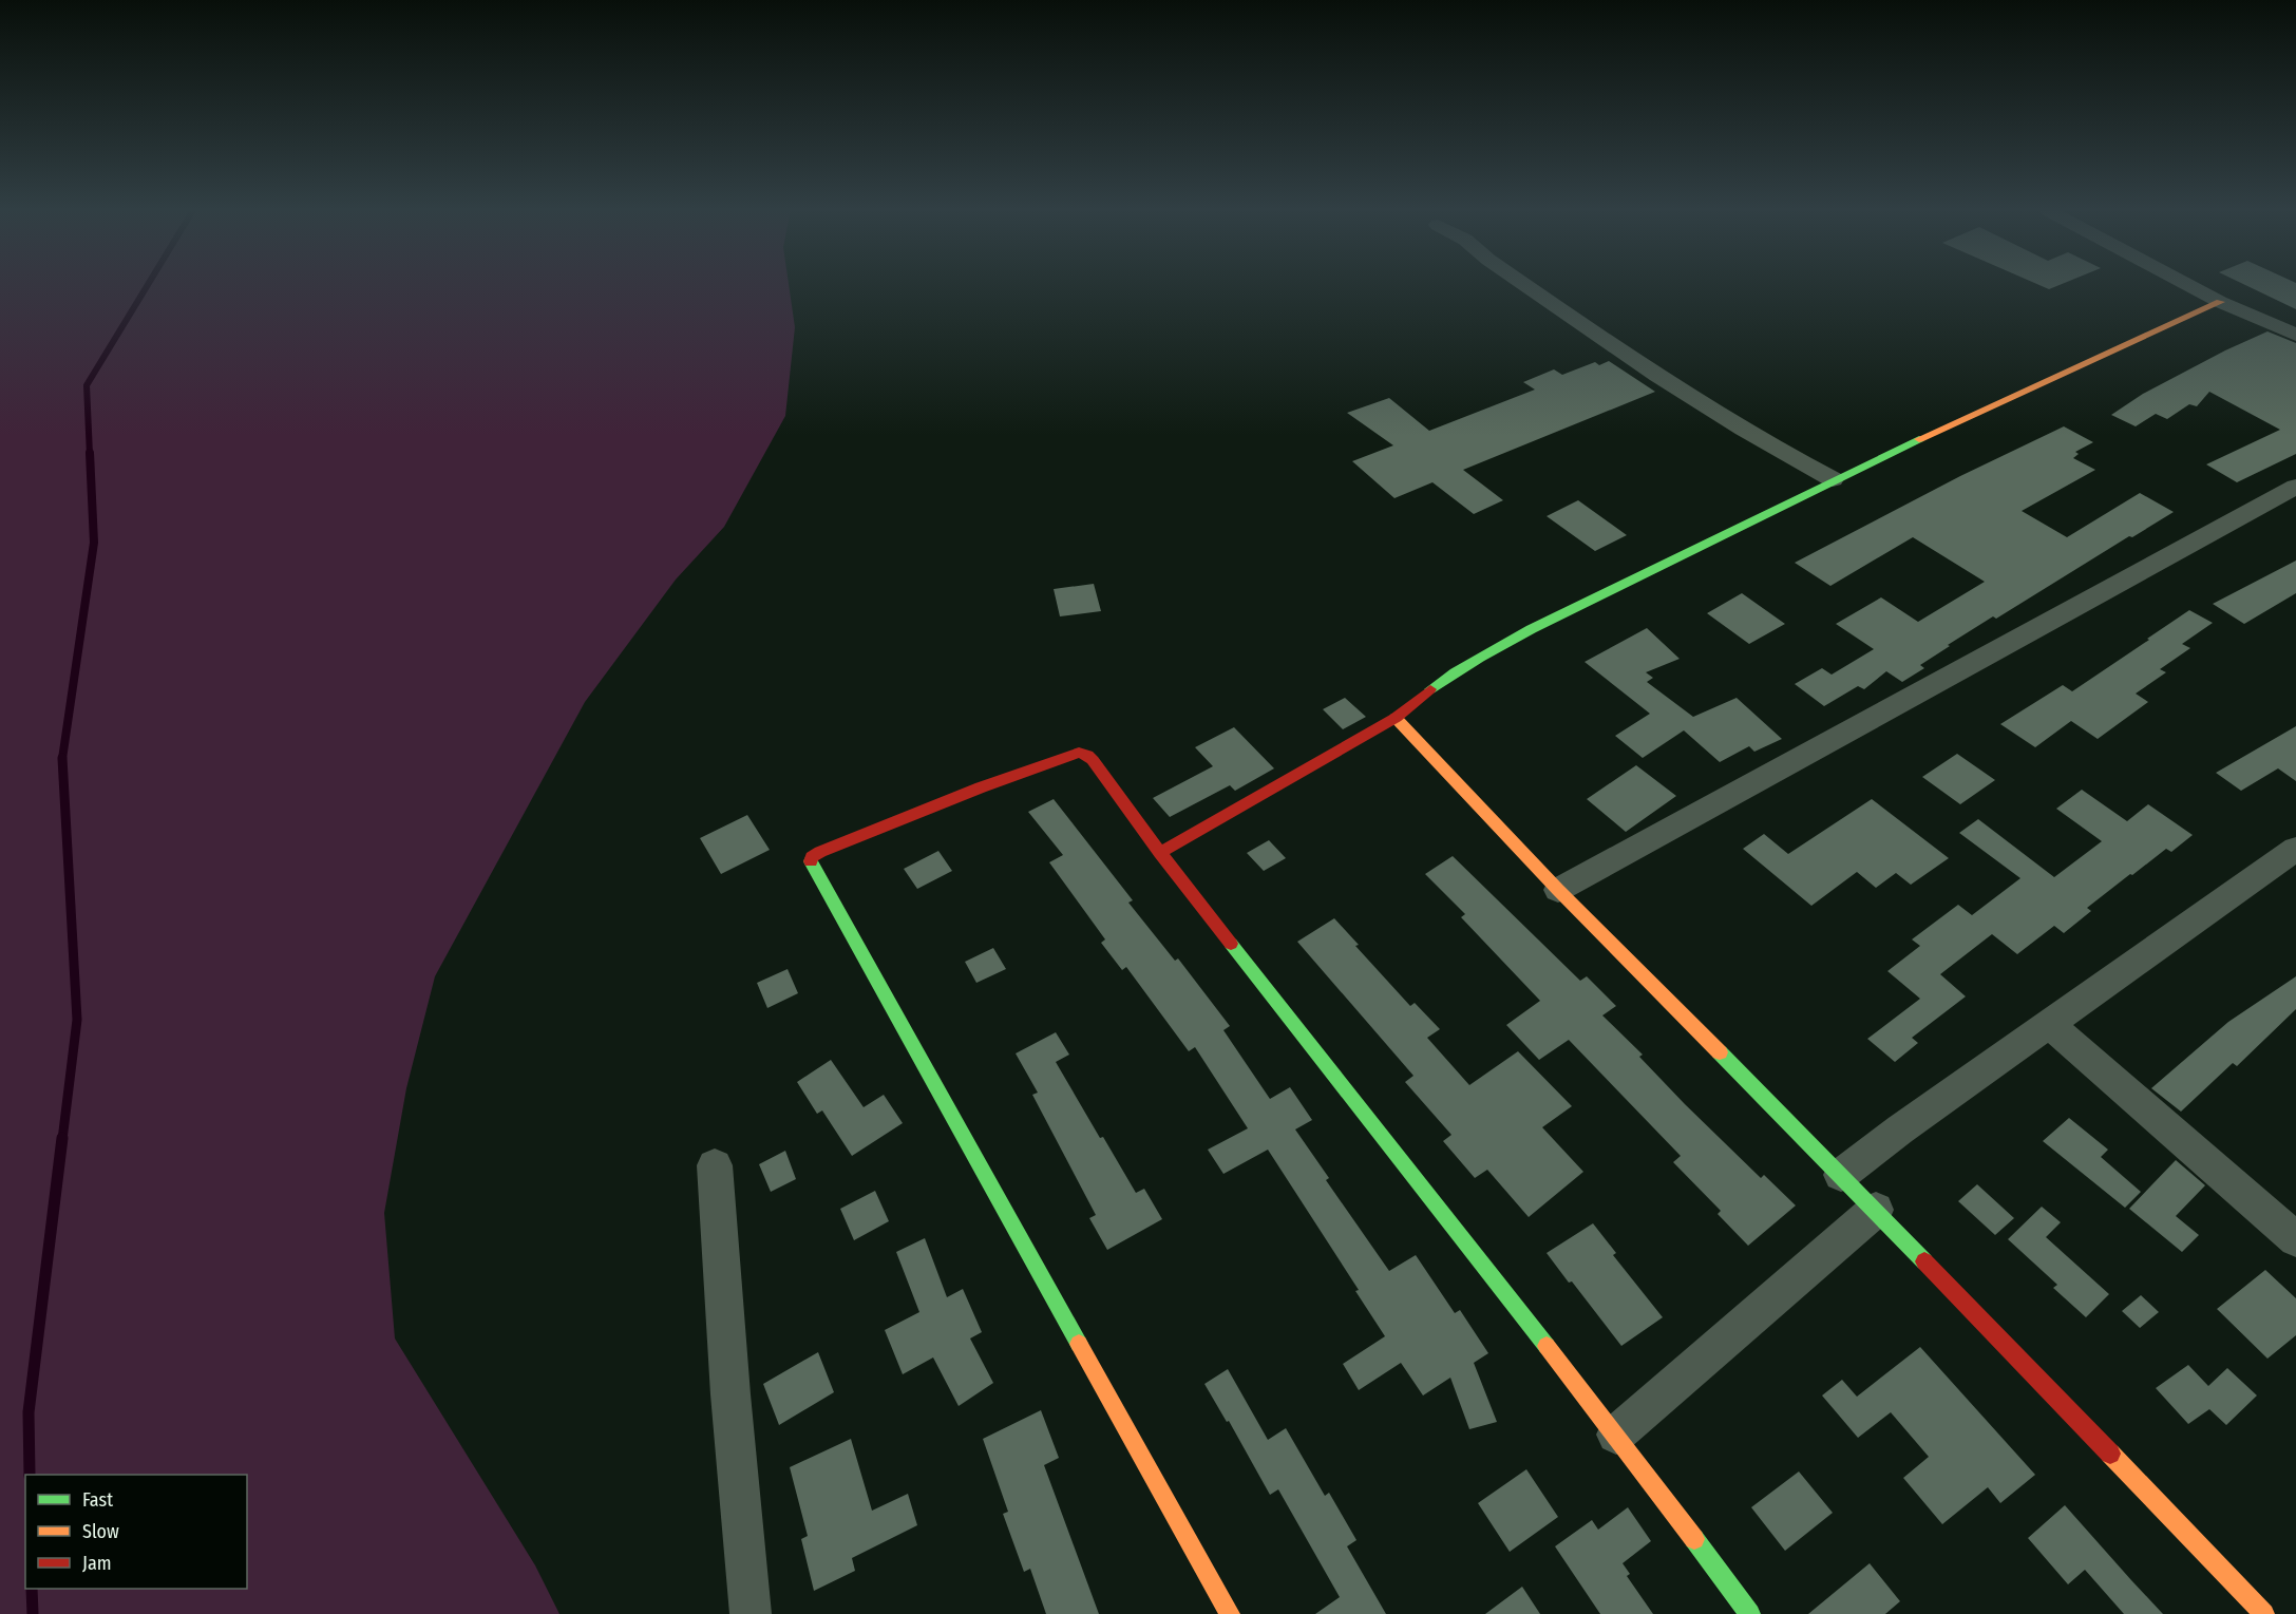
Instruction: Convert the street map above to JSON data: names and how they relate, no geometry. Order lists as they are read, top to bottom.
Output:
{
  "legend": ["Fast", "Slow", "Jam"]
}
